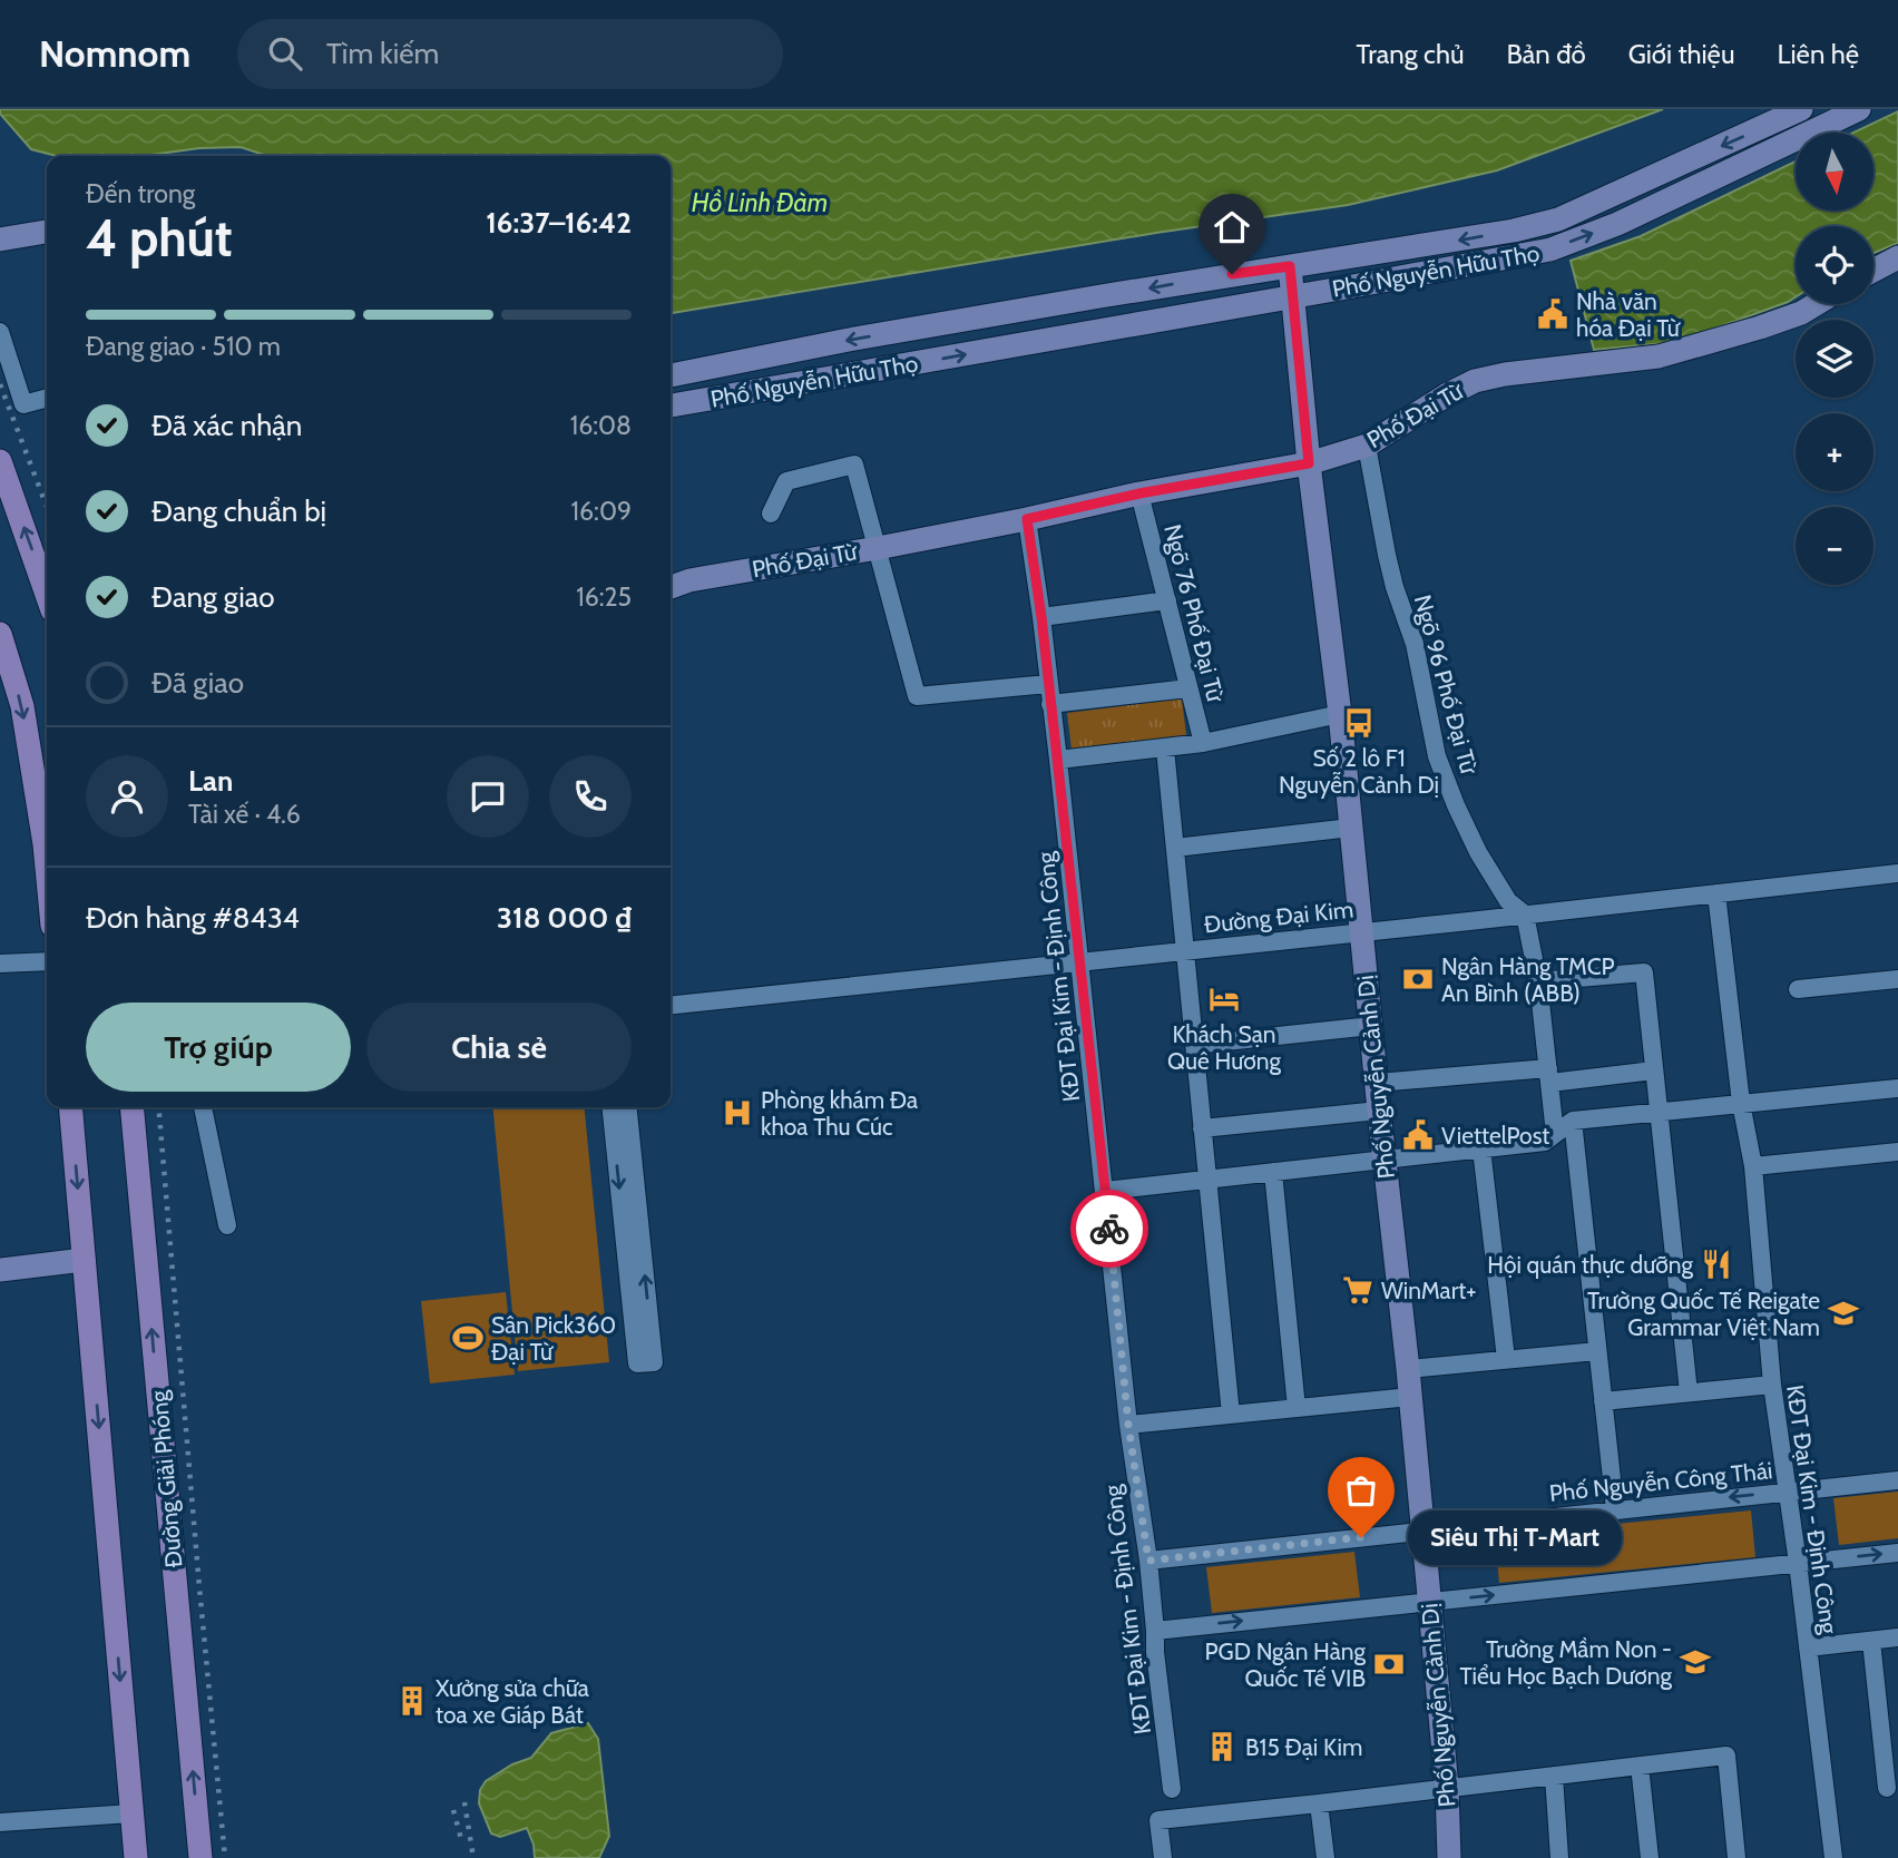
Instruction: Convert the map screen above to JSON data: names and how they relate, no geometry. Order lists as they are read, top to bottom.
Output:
{
  "streets": {
    "main road": [
      "Phố Nguyễn Hữu Thọ",
      "Phố Đại Từ",
      "Phố Nguyễn Cảnh Dị",
      "Đường Giải Phóng"
    ],
    "street": [
      "Ngõ 76 Phố Đại Từ",
      "Ngõ 96 Phố Đại Từ",
      "Đường Đại Kim",
      "KĐT Đại Kim - Định Công",
      "Phố Nguyễn Công Thái"
    ]
  },
  "crossings": [
    ["Phố Nguyễn Hữu Thọ", "Phố Nguyễn Cảnh Dị"],
    ["Phố Đại Từ", "Ngõ 76 Phố Đại Từ"],
    ["Phố Đại Từ", "Ngõ 96 Phố Đại Từ"],
    ["Phố Đại Từ", "KĐT Đại Kim - Định Công"],
    ["Phố Đại Từ", "Phố Nguyễn Cảnh Dị"],
    ["Ngõ 96 Phố Đại Từ", "Đường Đại Kim"],
    ["Đường Đại Kim", "KĐT Đại Kim - Định Công"],
    ["Đường Đại Kim", "Phố Nguyễn Cảnh Dị"],
    ["KĐT Đại Kim - Định Công", "Phố Nguyễn Công Thái"],
    ["Phố Nguyễn Cảnh Dị", "Phố Nguyễn Công Thái"]
  ],
  "water": ["Hồ Linh Đàm"],
  "places": {
    "public building": ["Nhà văn hóa Đại Từ", "ViettelPost"],
    "bus stop": ["Số 2 lô F1 Nguyễn Cảnh Dị"],
    "bank": ["Ngân Hàng TMCP An Bình (ABB)", "PGD Ngân Hàng Quốc Tế VIB"],
    "hotel": ["Khách Sạn Quê Hương"],
    "hospital": ["Phòng khám Đa khoa Thu Cúc"],
    "restaurant": ["Hội quán thực dưỡng"],
    "supermarket": ["WinMart+"],
    "school or university": ["Trường Quốc Tế Reigate Grammar Việt Nam", "Trường Mầm Non - Tiểu Học Bạch Dương"],
    "sports": ["Sân Pick360 Đại Từ"],
    "other": ["Siêu Thị T-Mart"],
    "building": ["Xưởng sửa chữa toa xe Giáp Bát", "B15 Đại Kim"]
  },
  "north": "bottom",
  "page": {
    "header": "Nomnom",
    "search": "Tìm kiếm",
    "nav": [
      "Trang chủ",
      "Bản đồ",
      "Giới thiệu",
      "Liên hệ"
    ],
    "map_buttons": ["+", "−"],
    "heading": ["4 phút", "Đến trong", "16:37–16:42"],
    "panel": [
      "Lan",
      "Tài xế · 4.6",
      "Đơn hàng #8434",
      "318 000 ₫"
    ],
    "bar": "Đang giao · 510 m",
    "list": [
      ["Đã xác nhận", "16:08"],
      ["Đang chuẩn bị", "16:09"],
      ["Đang giao", "16:25"],
      "Đã giao"
    ],
    "buttons": ["Trợ giúp", "Chia sẻ"],
    "bubble": "Siêu Thị T-Mart"
  }
}
